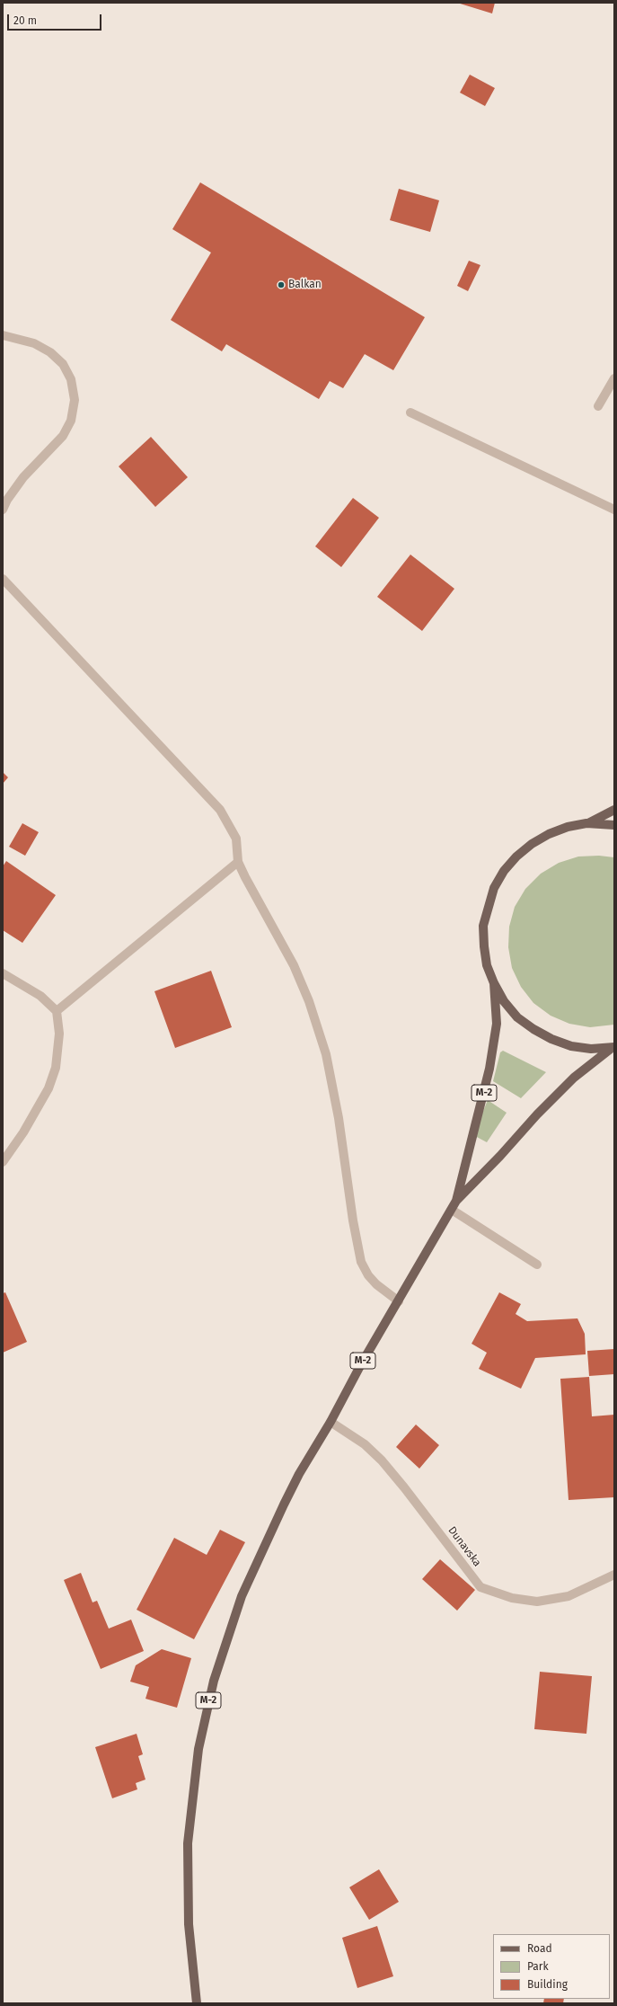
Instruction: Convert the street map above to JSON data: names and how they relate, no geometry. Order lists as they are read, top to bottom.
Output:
{
  "streets": {
    "main road": ["M-2"],
    "street": ["Dunavska"]
  },
  "crossings": [
    ["M-2", "Dunavska"]
  ],
  "places": ["Balkan"],
  "legend": ["Road", "Park", "Building"],
  "scale_bar": "20 m"
}
